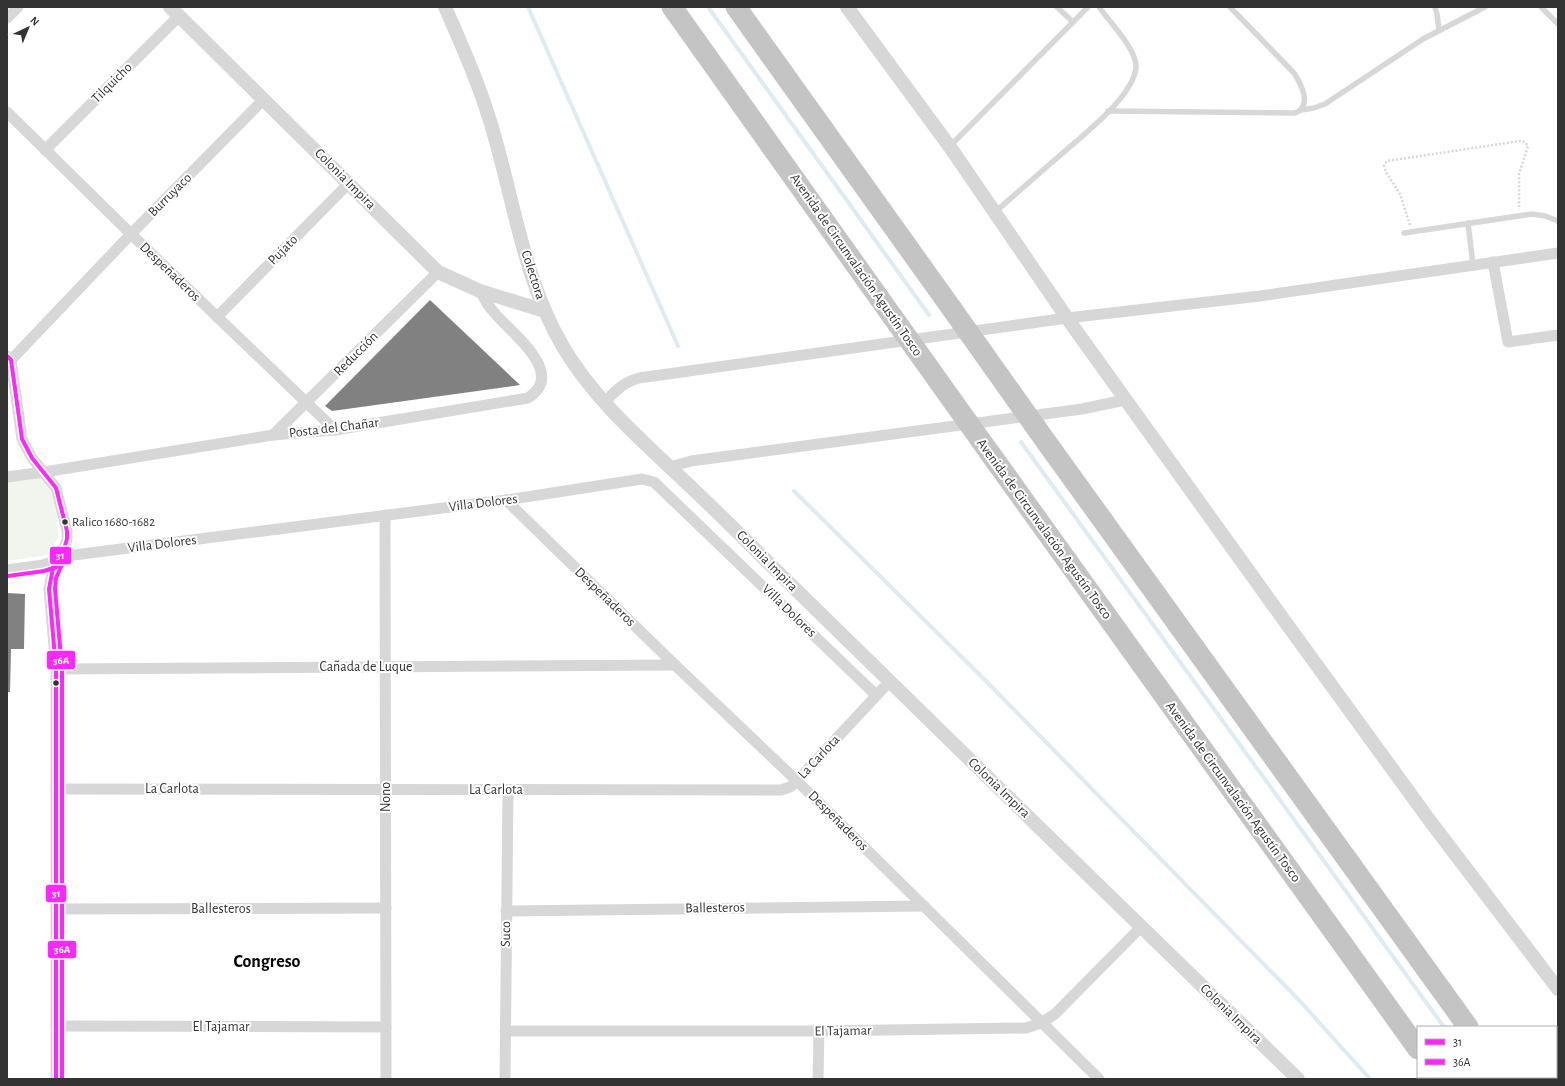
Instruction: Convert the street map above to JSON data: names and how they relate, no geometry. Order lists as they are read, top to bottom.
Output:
{
  "streets": {
    "highway": ["Avenida de Circunvalación Agustín Tosco"],
    "street": [
      "Tilquicho",
      "Colonia Impira",
      "Burruyaco",
      "Pujato",
      "Despeñaderos",
      "Colectora",
      "Reducción",
      "Posta del Chañar",
      "Villa Dolores",
      "Cañada de Luque",
      "La Carlota",
      "Nono",
      "Ballesteros",
      "Suco",
      "El Tajamar"
    ]
  },
  "crossings": [
    ["Tilquicho", "Colonia Impira"],
    ["Tilquicho", "Despeñaderos"],
    ["Colonia Impira", "Burruyaco"],
    ["Colonia Impira", "Pujato"],
    ["Colonia Impira", "Colectora"],
    ["Colonia Impira", "Reducción"],
    ["Colonia Impira", "Posta del Chañar"],
    ["Colonia Impira", "La Carlota"],
    ["Colonia Impira", "El Tajamar"],
    ["Burruyaco", "Despeñaderos"],
    ["Pujato", "Despeñaderos"],
    ["Despeñaderos", "Reducción"],
    ["Despeñaderos", "Posta del Chañar"],
    ["Despeñaderos", "Villa Dolores"],
    ["Despeñaderos", "Cañada de Luque"],
    ["Despeñaderos", "La Carlota"],
    ["Despeñaderos", "Ballesteros"],
    ["Despeñaderos", "El Tajamar"],
    ["Reducción", "Posta del Chañar"],
    ["Villa Dolores", "La Carlota"],
    ["Villa Dolores", "Nono"],
    ["Cañada de Luque", "Nono"],
    ["La Carlota", "Nono"],
    ["La Carlota", "Suco"],
    ["Nono", "Ballesteros"],
    ["Nono", "El Tajamar"],
    ["Ballesteros", "Suco"],
    ["Suco", "El Tajamar"]
  ],
  "districts": ["Congreso"],
  "places": ["Ralico 1680-1682"],
  "lines": ["transit line 31", "transit line 36A"],
  "legend": ["31", "36A"],
  "north": "top right"
}
